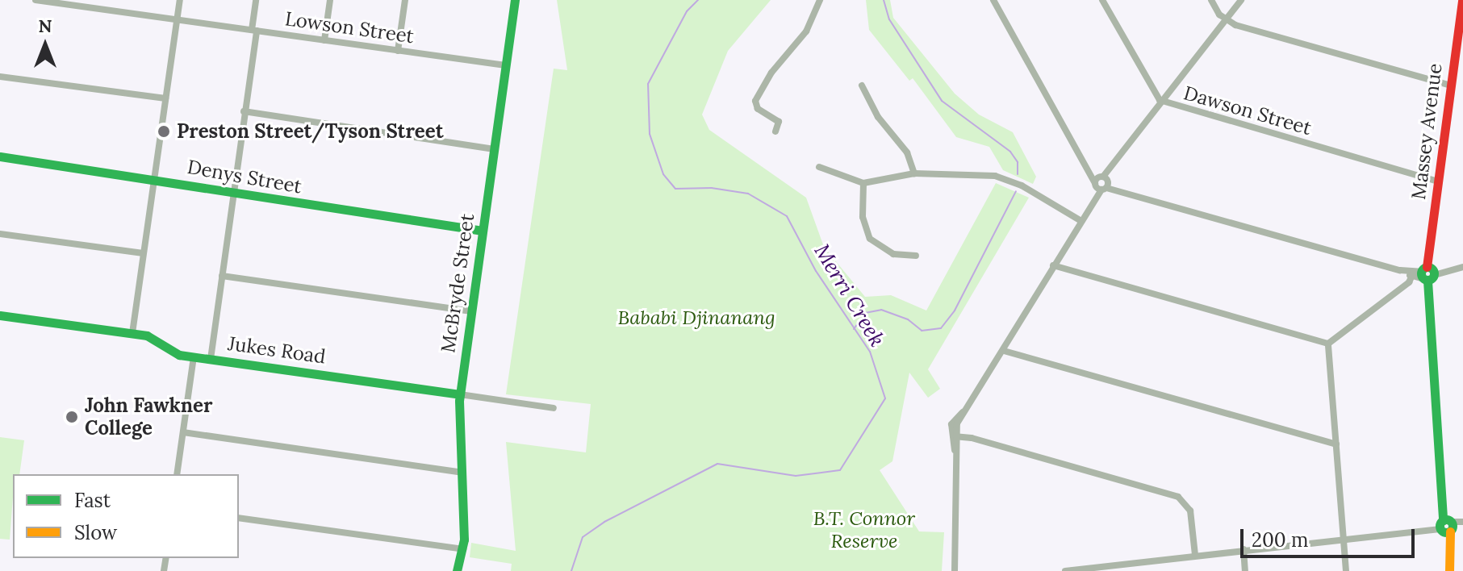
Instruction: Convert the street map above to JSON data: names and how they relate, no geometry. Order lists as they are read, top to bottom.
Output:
{
  "streets": {
    "street": [
      "Lowson Street",
      "Dawson Street",
      "Massey Avenue",
      "Denys Street",
      "McBryde Street",
      "Jukes Road"
    ]
  },
  "crossings": [
    ["Lowson Street", "McBryde Street"],
    ["Dawson Street", "Massey Avenue"],
    ["Denys Street", "McBryde Street"],
    ["McBryde Street", "Jukes Road"]
  ],
  "water": ["Merri Creek"],
  "parks": ["Bababi Djinanang", "B.T. Connor Reserve"],
  "places": ["Preston Street/Tyson Street", "John Fawkner College"],
  "legend": ["Fast", "Slow"],
  "scale_bar": "200 m",
  "north": "top"
}
